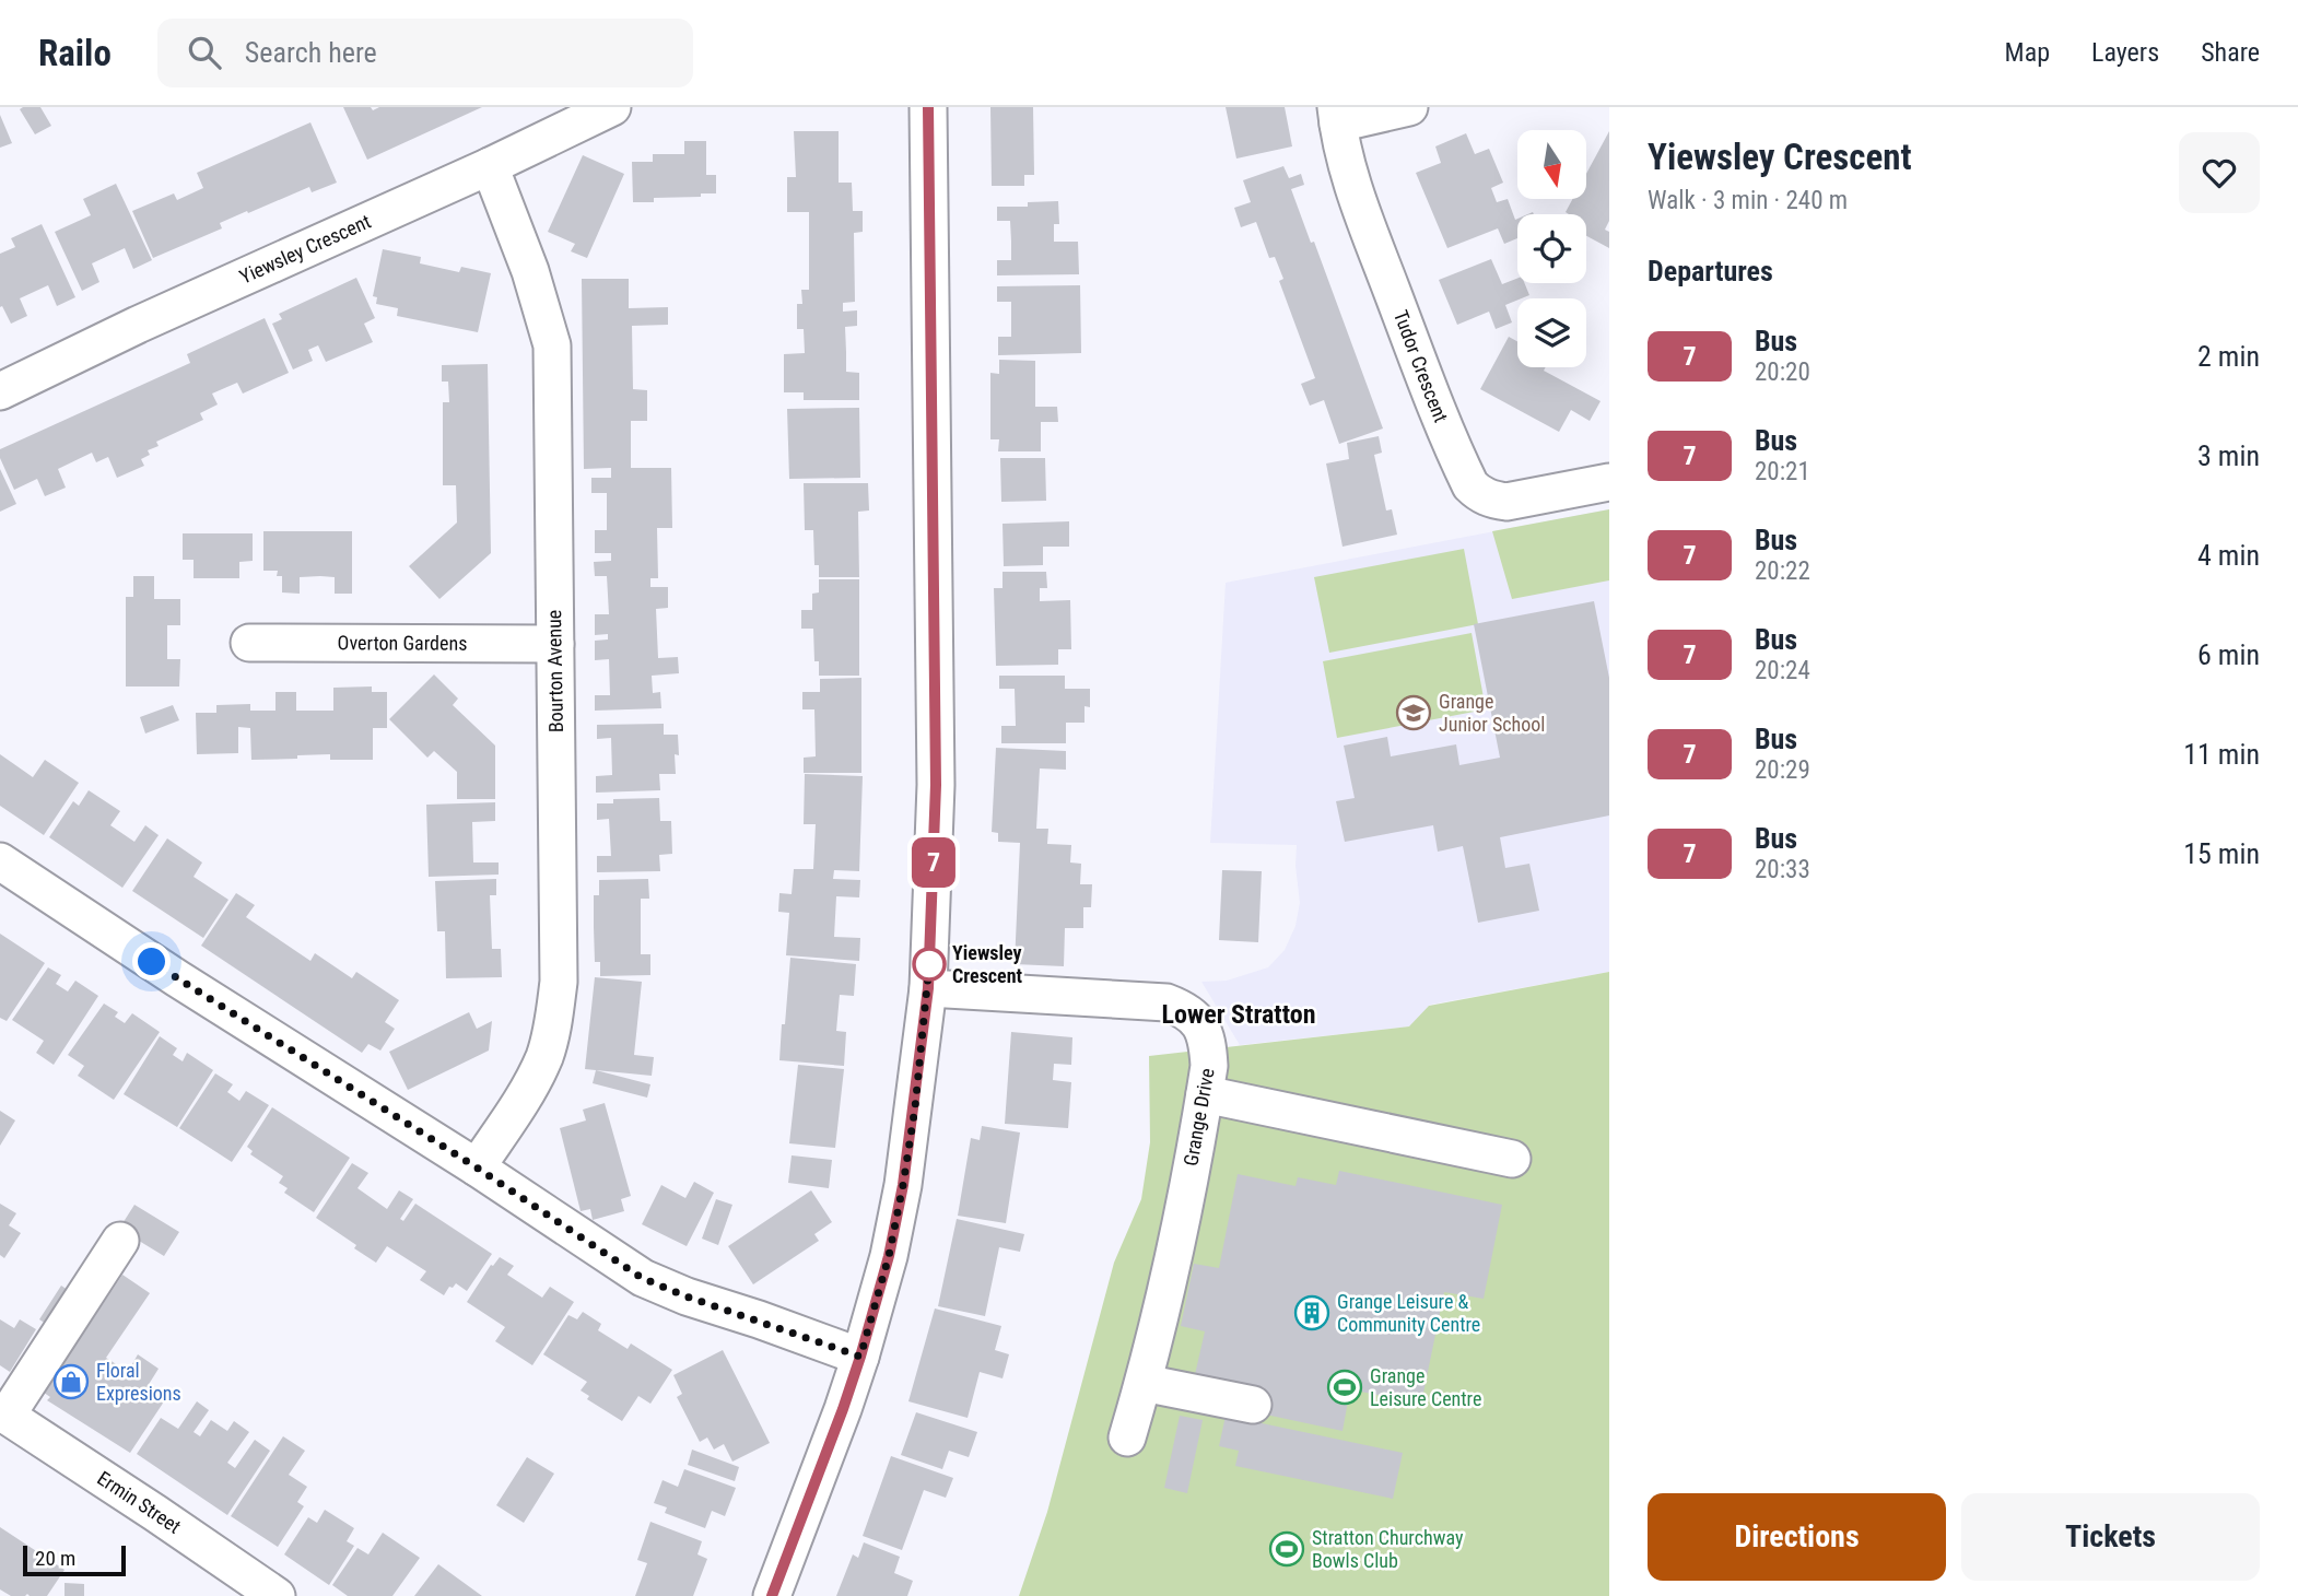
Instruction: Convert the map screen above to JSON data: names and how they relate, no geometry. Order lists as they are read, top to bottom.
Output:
{
  "streets": {
    "street": [
      "Yiewsley Crescent",
      "Tudor Crescent",
      "Overton Gardens",
      "Bourton Avenue",
      "Grange Drive",
      "Ermin Street"
    ]
  },
  "crossings": [
    ["Yiewsley Crescent", "Bourton Avenue"],
    ["Overton Gardens", "Bourton Avenue"]
  ],
  "districts": ["Lower Stratton"],
  "places": {
    "school or university": ["Grange Junior School"],
    "other": ["Yiewsley Crescent"],
    "building": ["Grange Leisure & Community Centre"],
    "shop": ["Floral Expresions"],
    "sports": ["Grange Leisure Centre", "Stratton Churchway Bowls Club"]
  },
  "lines": ["bus line 7"],
  "scale_bar": "20 m",
  "north": "bottom",
  "page": {
    "header": "Railo",
    "search": "Search here",
    "nav": ["Map", "Layers", "Share"],
    "on_map": "7",
    "heading": [
      ["Yiewsley Crescent", "Walk · 3 min · 240 m"],
      "Departures"
    ],
    "list": [
      {
        "mark": "7",
        "name": "Bus",
        "note": "20:20",
        "value": "2 min"
      },
      {
        "mark": "7",
        "name": "Bus",
        "note": "20:21",
        "value": "3 min"
      },
      {
        "mark": "7",
        "name": "Bus",
        "note": "20:22",
        "value": "4 min"
      },
      {
        "mark": "7",
        "name": "Bus",
        "note": "20:24",
        "value": "6 min"
      },
      {
        "mark": "7",
        "name": "Bus",
        "note": "20:29",
        "value": "11 min"
      },
      {
        "mark": "7",
        "name": "Bus",
        "note": "20:33",
        "value": "15 min"
      }
    ],
    "buttons": ["Directions", "Tickets"],
    "scale": "20 m"
  }
}
